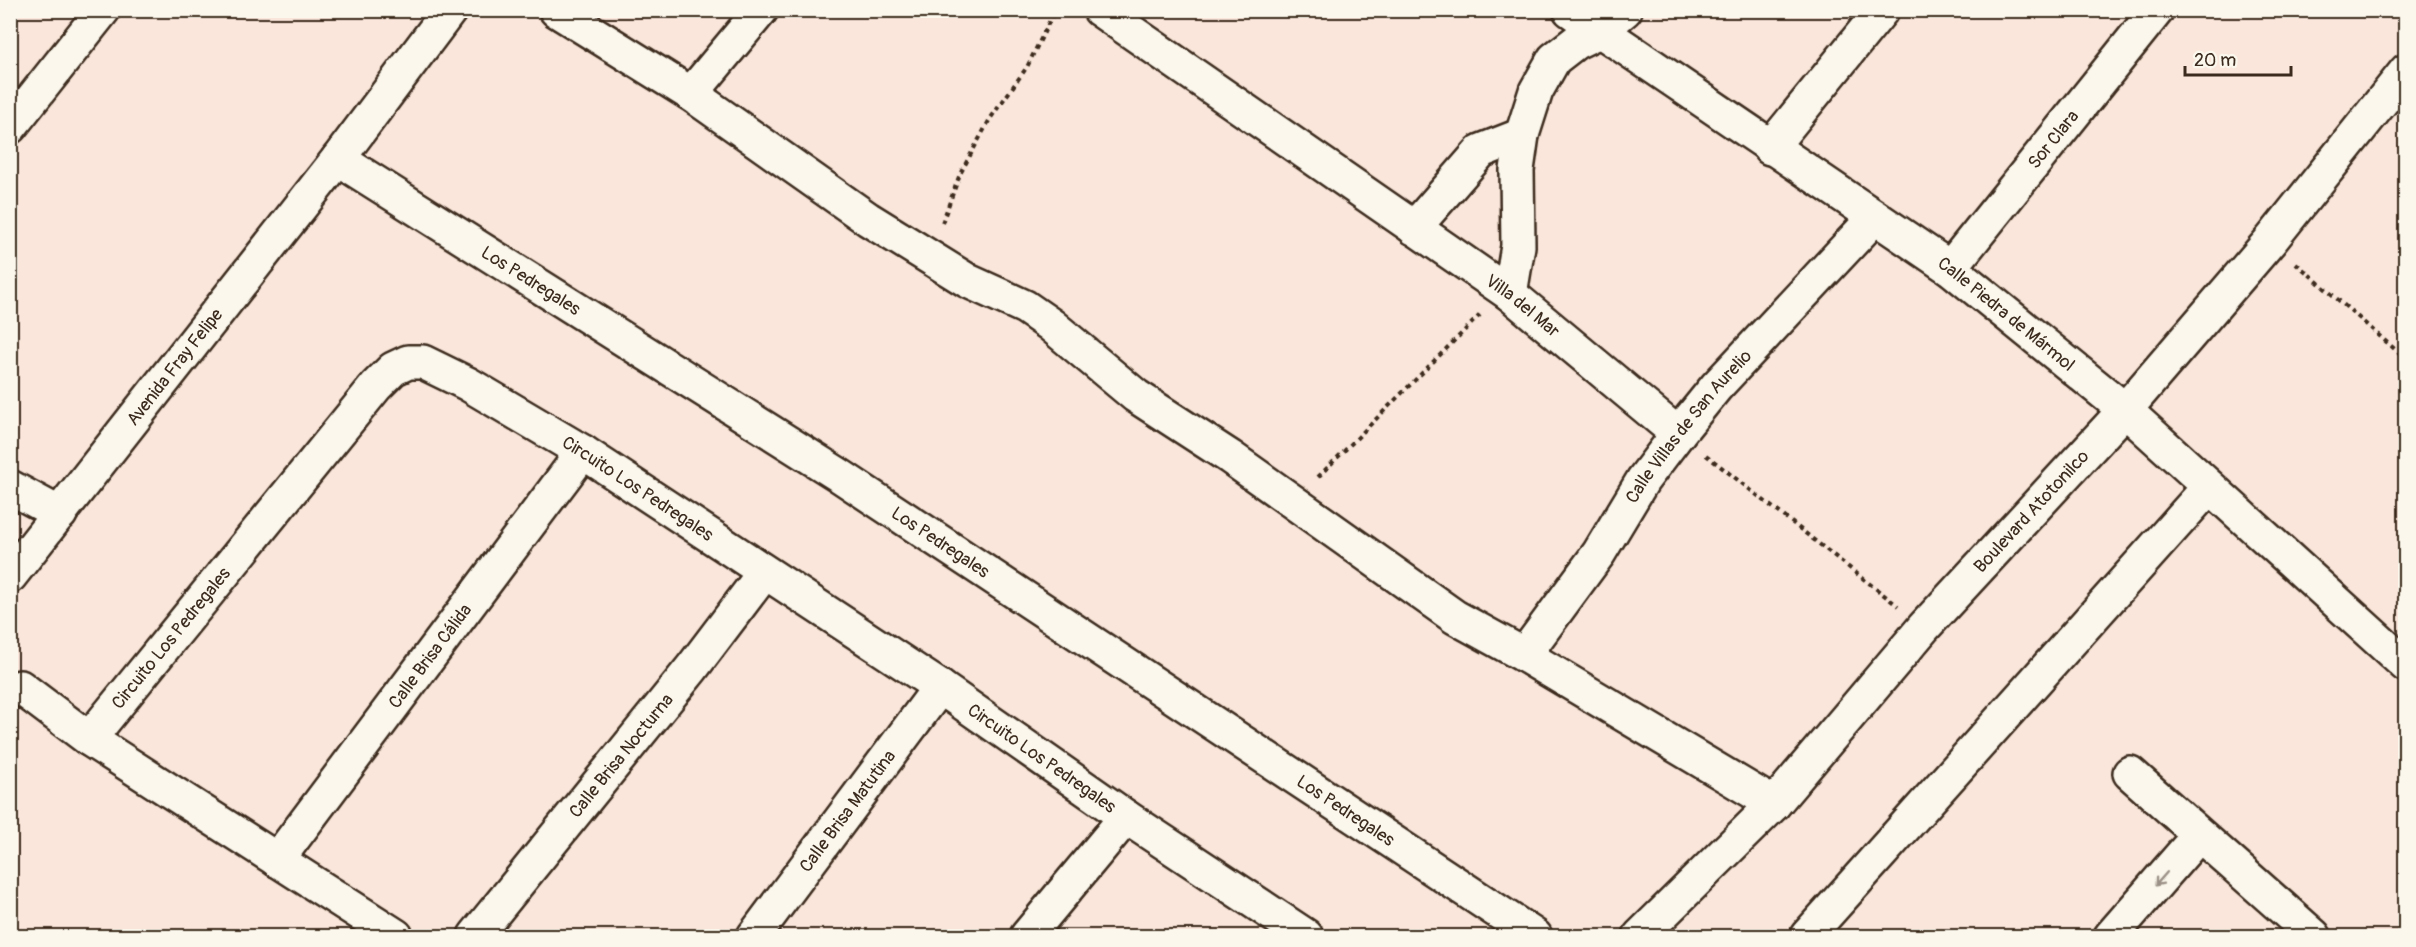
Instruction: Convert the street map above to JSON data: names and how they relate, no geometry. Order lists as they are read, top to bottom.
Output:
{
  "streets": {
    "street": [
      "Sor Clara",
      "Los Pedregales",
      "Villa del Mar",
      "Calle Piedra de Mármol",
      "Avenida Fray Felipe",
      "Calle Villas de San Aurelio",
      "Circuito Los Pedregales",
      "Boulevard Atotonilco",
      "Calle Brisa Cálida",
      "Calle Brisa Nocturna",
      "Calle Brisa Matutina"
    ]
  },
  "crossings": [
    ["Sor Clara", "Calle Piedra de Mármol"],
    ["Los Pedregales", "Avenida Fray Felipe"],
    ["Villa del Mar", "Calle Villas de San Aurelio"],
    ["Calle Piedra de Mármol", "Calle Villas de San Aurelio"],
    ["Calle Piedra de Mármol", "Boulevard Atotonilco"],
    ["Circuito Los Pedregales", "Calle Brisa Cálida"],
    ["Circuito Los Pedregales", "Calle Brisa Nocturna"],
    ["Circuito Los Pedregales", "Calle Brisa Matutina"]
  ],
  "scale_bar": "20 m"
}
